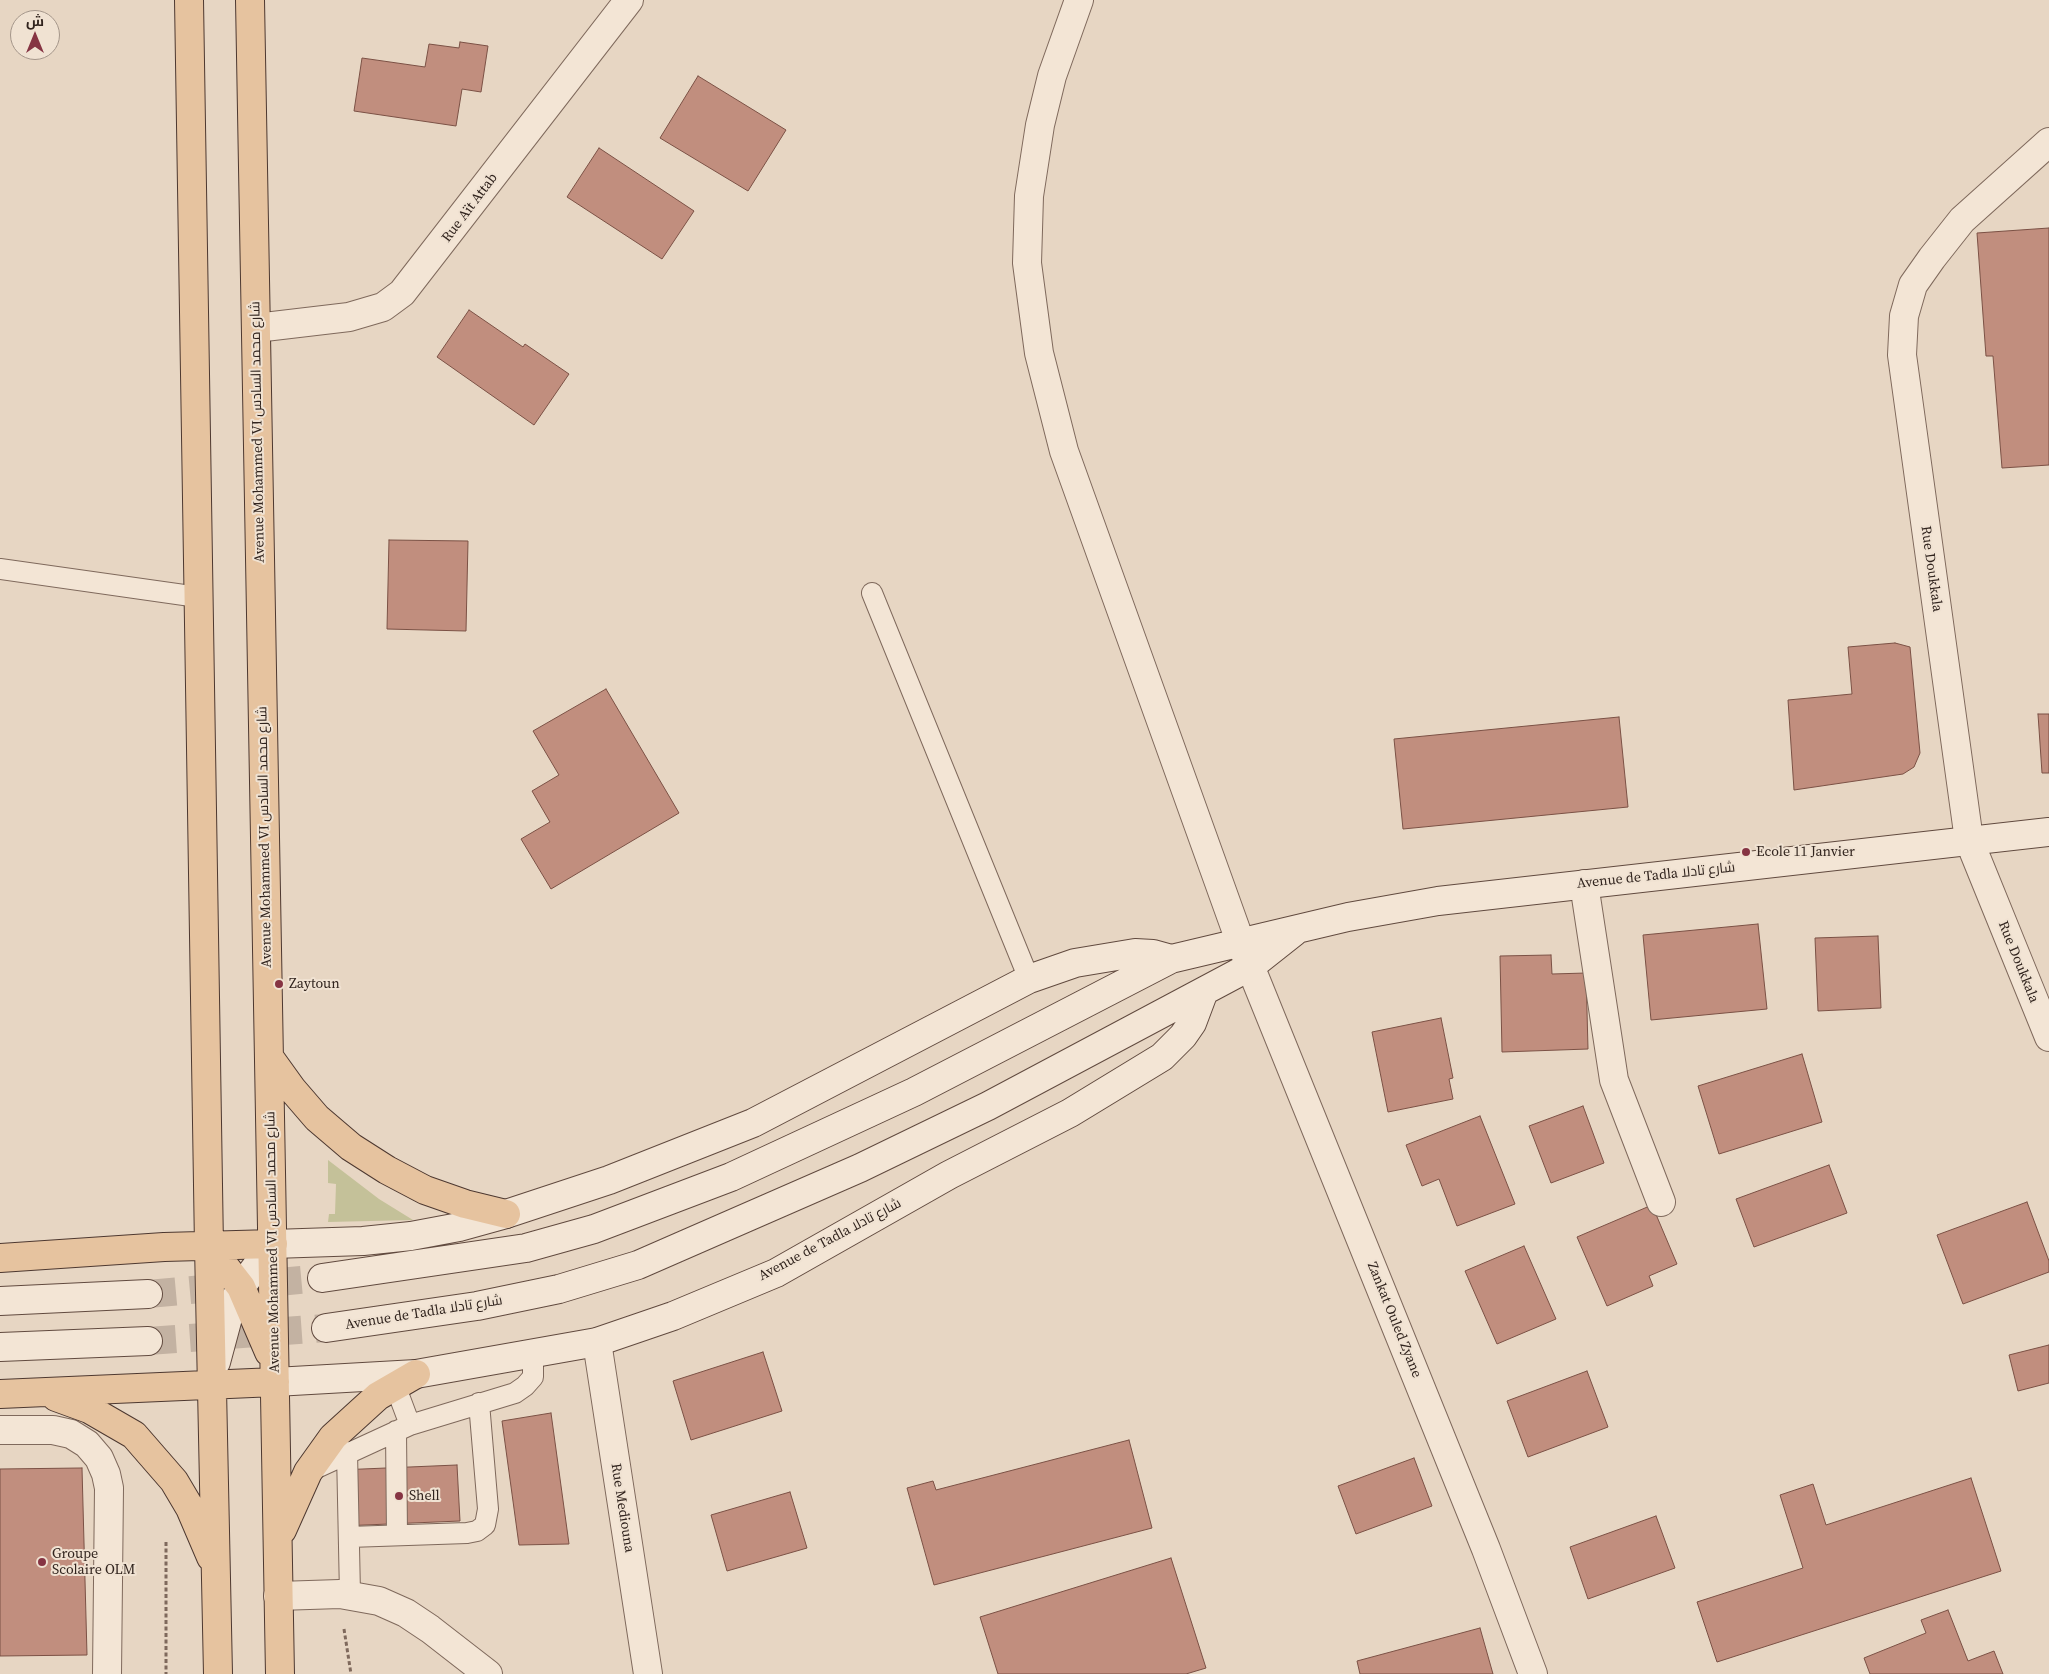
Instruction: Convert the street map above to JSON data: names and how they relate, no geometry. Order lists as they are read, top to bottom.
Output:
{
  "streets": {
    "main road": [
      "Rue Aït Attab",
      "Avenue Mohammed VI شارع محمد السادس",
      "Rue Doukkala",
      "Avenue de Tadla شارع تادلا",
      "Zankat Ouled Zyane",
      "Rue Mediouna"
    ]
  },
  "crossings": [
    ["Rue Aït Attab", "Avenue Mohammed VI شارع محمد السادس"],
    ["Avenue Mohammed VI شارع محمد السادس", "Avenue de Tadla شارع تادلا"],
    ["Rue Doukkala", "Avenue de Tadla شارع تادلا"],
    ["Avenue de Tadla شارع تادلا", "Zankat Ouled Zyane"],
    ["Avenue de Tadla شارع تادلا", "Rue Mediouna"]
  ],
  "places": [
    "Ecole 11 Janvier",
    "Zaytoun",
    "Shell",
    "Groupe Scolaire OLM"
  ],
  "north": "top"
}
